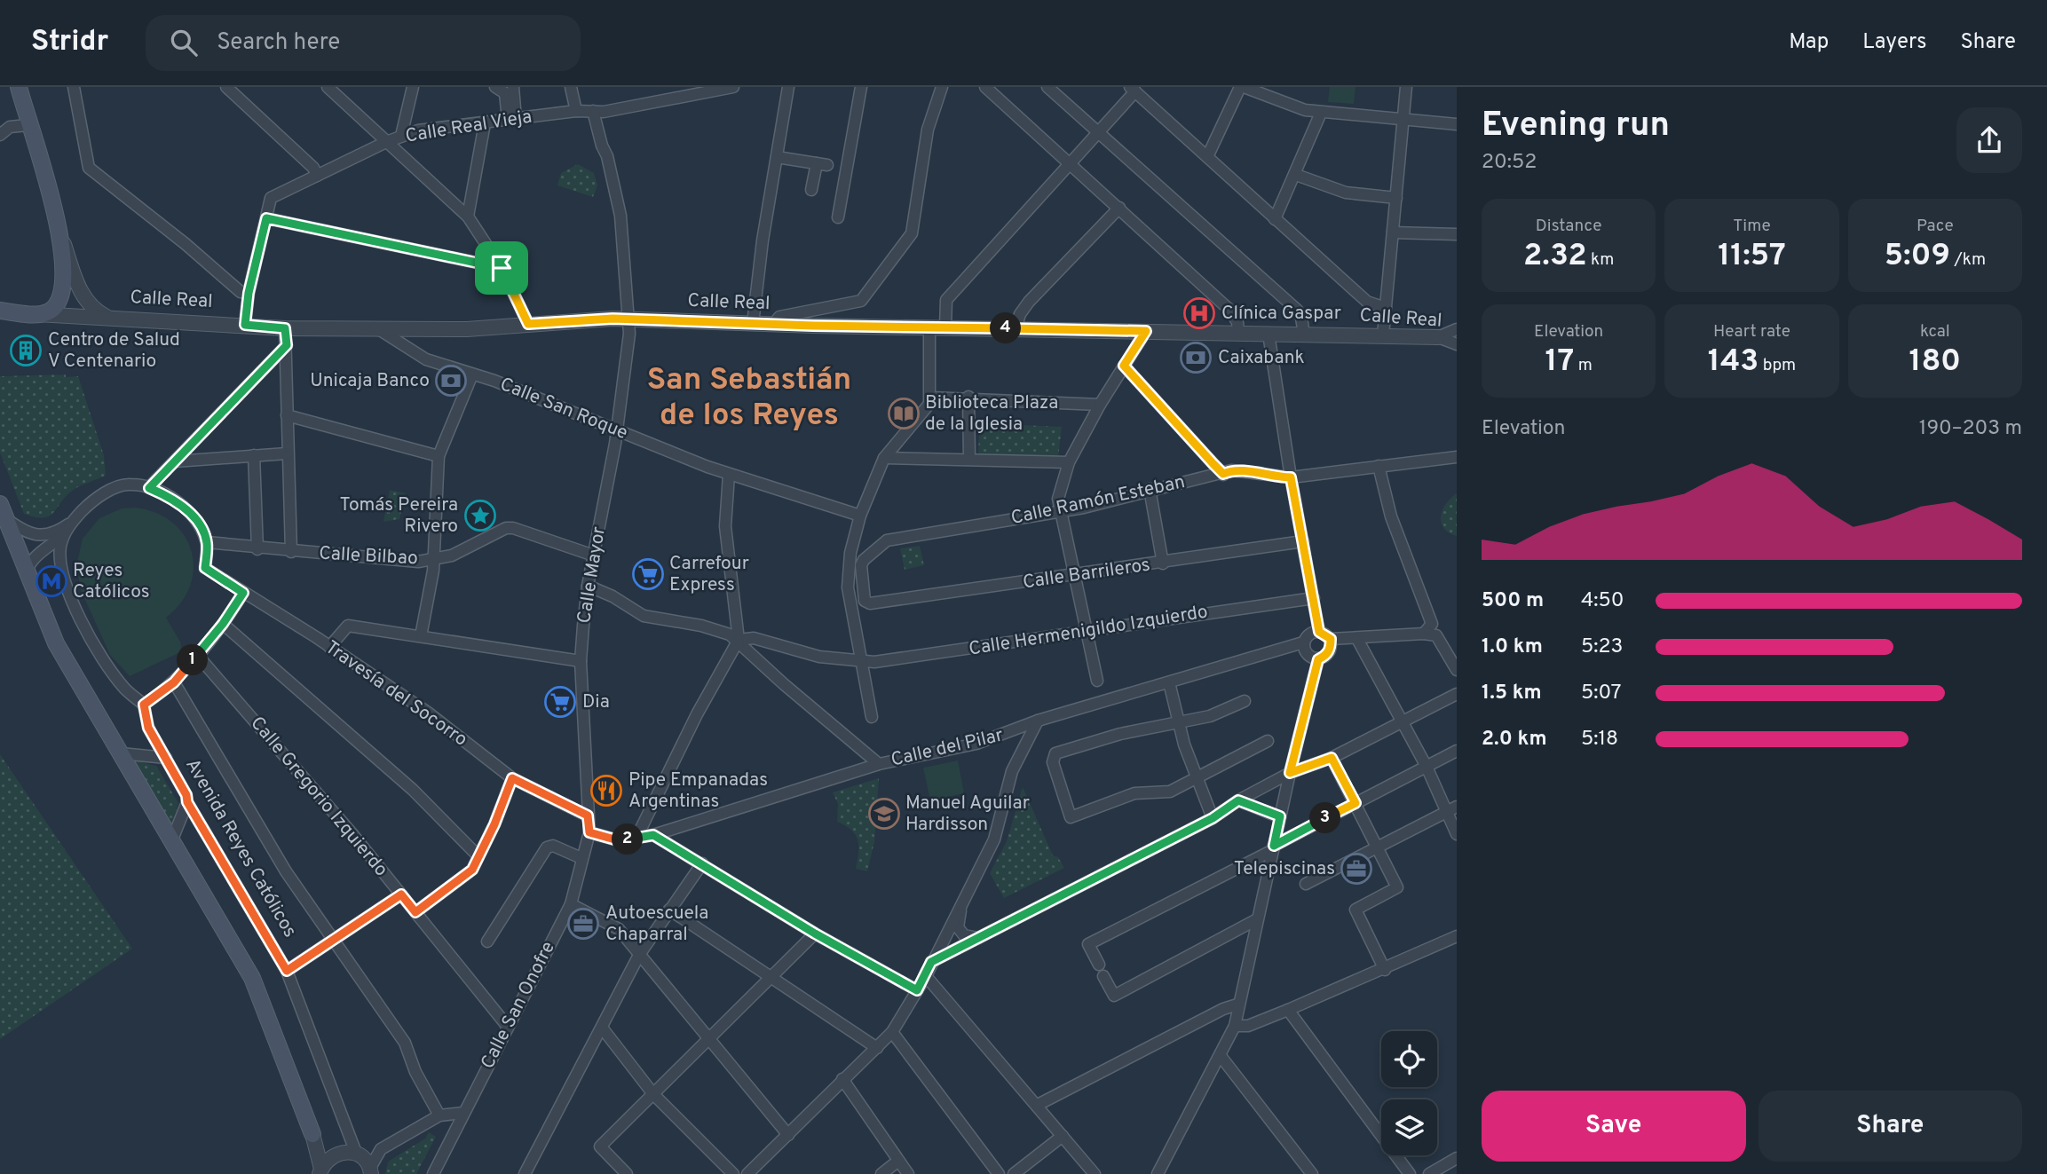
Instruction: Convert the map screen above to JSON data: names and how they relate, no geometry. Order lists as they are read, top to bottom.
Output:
{
  "streets": {
    "main road": ["Calle Real"],
    "street": [
      "Calle Real Vieja",
      "Calle San Roque",
      "Calle Ramón Esteban",
      "Calle Bilbao",
      "Calle Barrileros",
      "Calle Mayor",
      "Calle Hermenigildo Izquierdo",
      "Travesía del Socorro",
      "Calle del Pilar",
      "Calle Gregorio Izquierdo",
      "Avenida Reyes Católicos",
      "Calle San Onofre"
    ]
  },
  "crossings": [
    ["Calle Real Vieja", "Calle Real"],
    ["Calle Real Vieja", "Calle Mayor"],
    ["Calle Real", "Calle San Roque"],
    ["Calle Real", "Calle Mayor"],
    ["Calle San Roque", "Calle Mayor"],
    ["Calle Ramón Esteban", "Calle Barrileros"],
    ["Calle Bilbao", "Calle Mayor"],
    ["Calle Bilbao", "Travesía del Socorro"],
    ["Calle Mayor", "Travesía del Socorro"],
    ["Calle Mayor", "Calle del Pilar"],
    ["Calle Mayor", "Calle San Onofre"],
    ["Calle del Pilar", "Calle San Onofre"],
    ["Calle Gregorio Izquierdo", "Calle San Onofre"]
  ],
  "districts": ["San Sebastián de los Reyes"],
  "places": {
    "hospital": ["Clínica Gaspar"],
    "building": ["Centro de Salud V Centenario"],
    "bank": ["Caixabank", "Unicaja Banco"],
    "library": ["Biblioteca Plaza de la Iglesia"],
    "place": ["Tomás Pereira Rivero"],
    "supermarket": ["Carrefour Express", "Dia"],
    "metro station": ["Reyes Católicos"],
    "restaurant": ["Pipe Empanadas Argentinas"],
    "school or university": ["Manuel Aguilar Hardisson"],
    "office": ["Telepiscinas", "Autoescuela Chaparral"]
  },
  "page": {
    "header": "Stridr",
    "search": "Search here",
    "nav": ["Map", "Layers", "Share"],
    "heading": ["Evening run", "20:52"],
    "stats": [
      ["Distance", "2.32 km"],
      ["Time", "11:57"],
      ["Pace", "5:09 /km"],
      ["Elevation", "17 m"],
      ["Heart rate", "143 bpm"],
      ["kcal", "180"]
    ],
    "pins": [
      "4",
      "1",
      "3",
      "2"
    ],
    "chart": ["Elevation", "190–203 m"],
    "list": [
      {
        "name": "500 m",
        "note": "4:50"
      },
      {
        "name": "1.0 km",
        "note": "5:23"
      },
      {
        "name": "1.5 km",
        "note": "5:07"
      },
      {
        "name": "2.0 km",
        "note": "5:18"
      }
    ],
    "buttons": ["Save", "Share"]
  }
}
